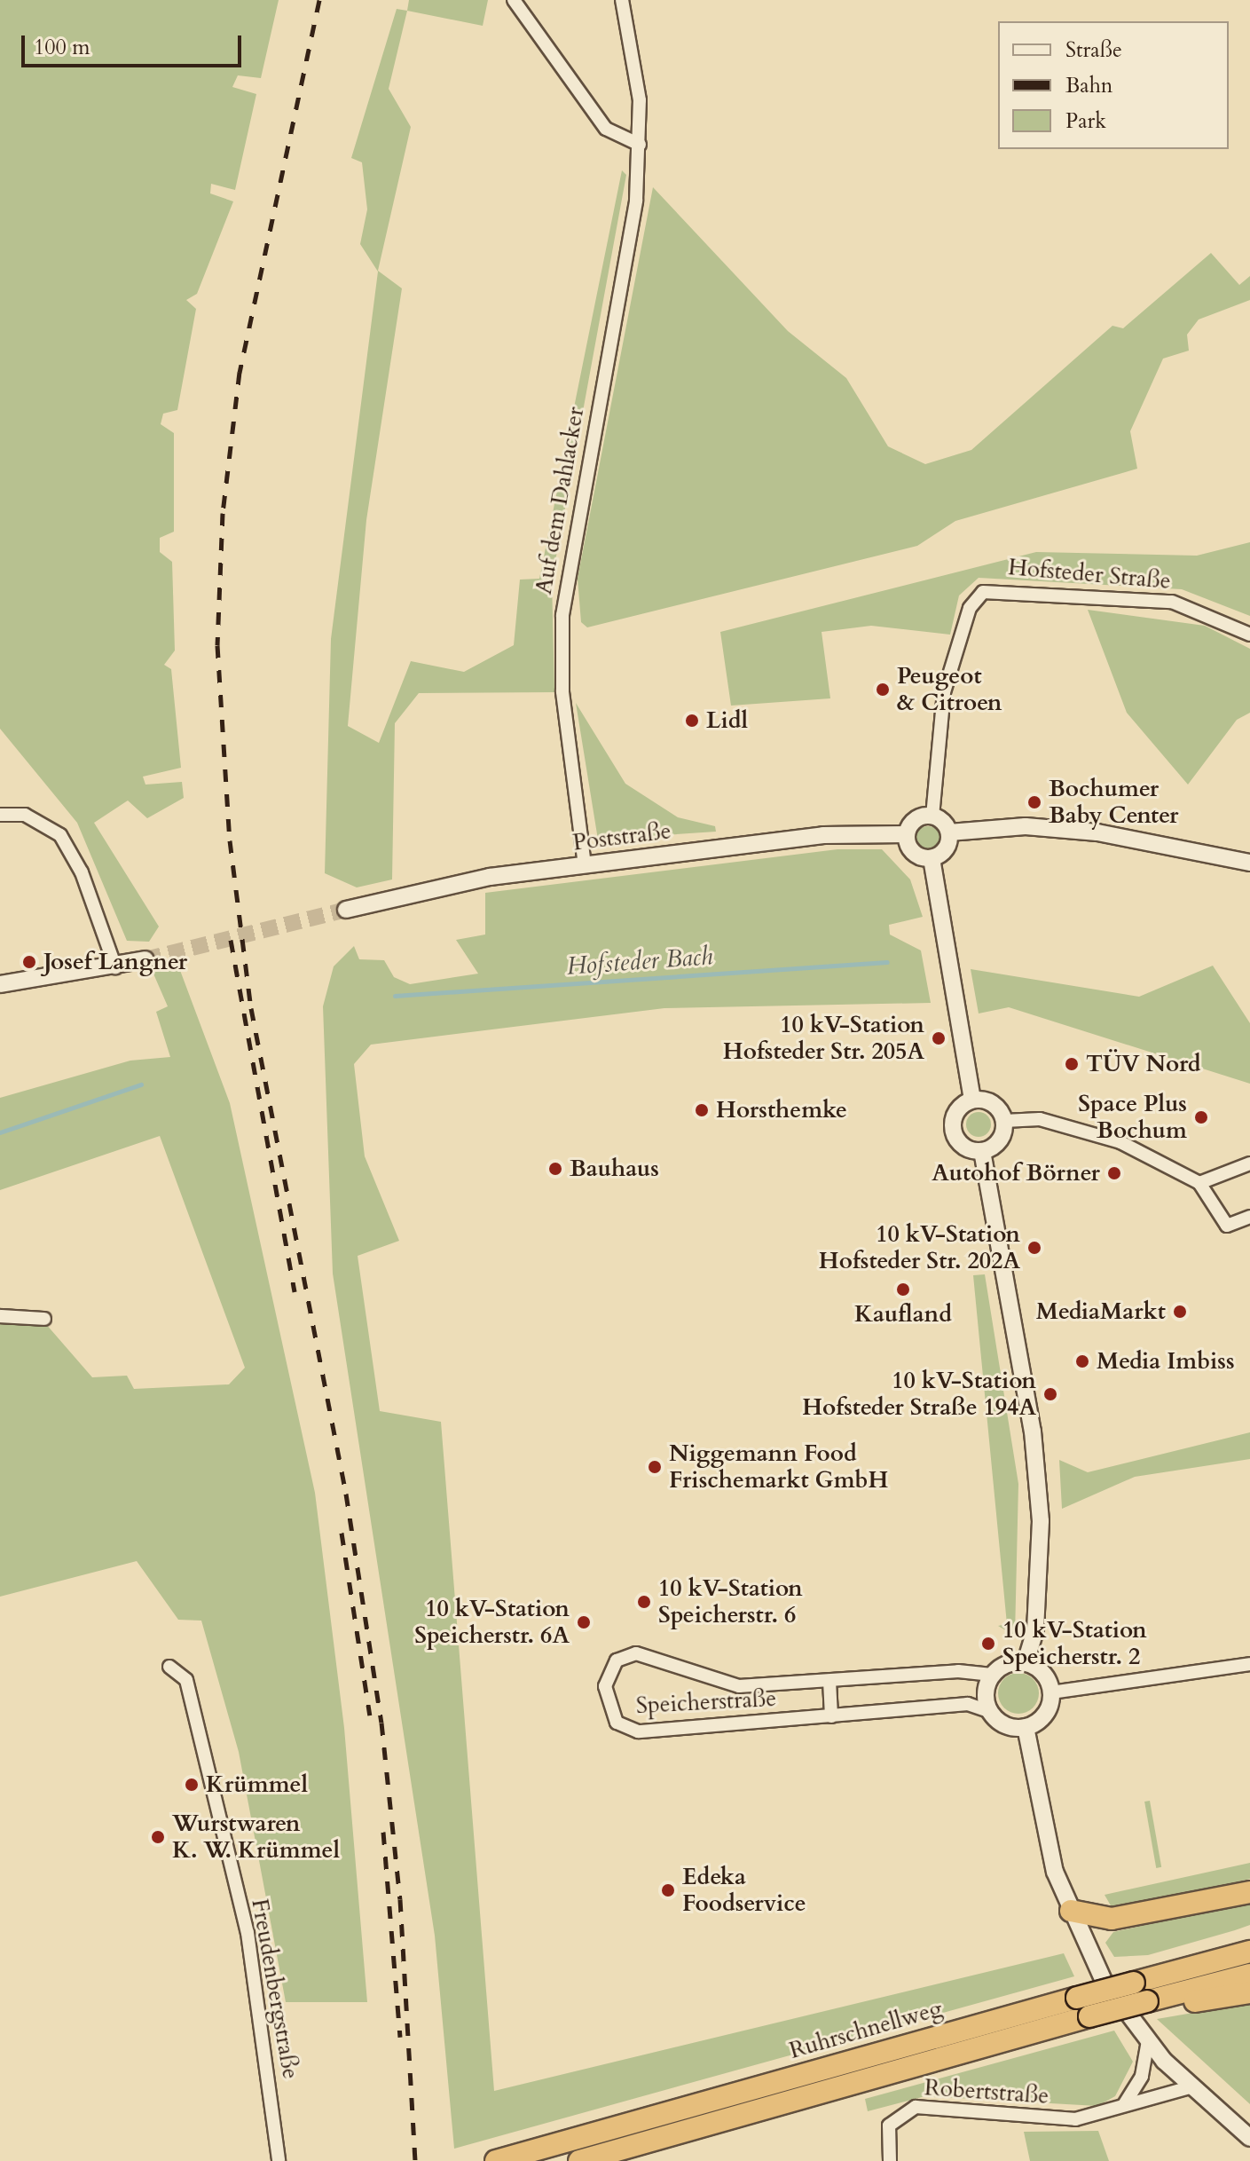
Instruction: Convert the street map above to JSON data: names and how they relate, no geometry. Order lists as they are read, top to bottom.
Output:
{
  "streets": {
    "highway": ["Ruhrschnellweg"],
    "street": [
      "Auf dem Dahlacker",
      "Hofsteder Straße",
      "Poststraße",
      "Speicherstraße",
      "Freudenbergstraße",
      "Robertstraße"
    ]
  },
  "crossings": [
    ["Auf dem Dahlacker", "Poststraße"],
    ["Hofsteder Straße", "Poststraße"]
  ],
  "water": ["Hofsteder Bach"],
  "places": [
    "Peugeot & Citroen",
    "Lidl",
    "Bochumer Baby Center",
    "Josef Langner",
    "10 kV-Station Hofsteder Str. 205A",
    "TÜV Nord",
    "Horsthemke",
    "Space Plus Bochum",
    "Bauhaus",
    "Autohof Börner",
    "10 kV-Station Hofsteder Str. 202A",
    "Kaufland",
    "MediaMarkt",
    "Media Imbiss",
    "10 kV-Station Hofsteder Straße 194A",
    "Niggemann Food Frischemarkt GmbH",
    "10 kV-Station Speicherstr. 6",
    "10 kV-Station Speicherstr. 6A",
    "10 kV-Station Speicherstr. 2",
    "Krümmel",
    "Wurstwaren K. W. Krümmel",
    "Edeka Foodservice"
  ],
  "legend": ["Straße", "Bahn", "Park"],
  "scale_bar": "100 m"
}
